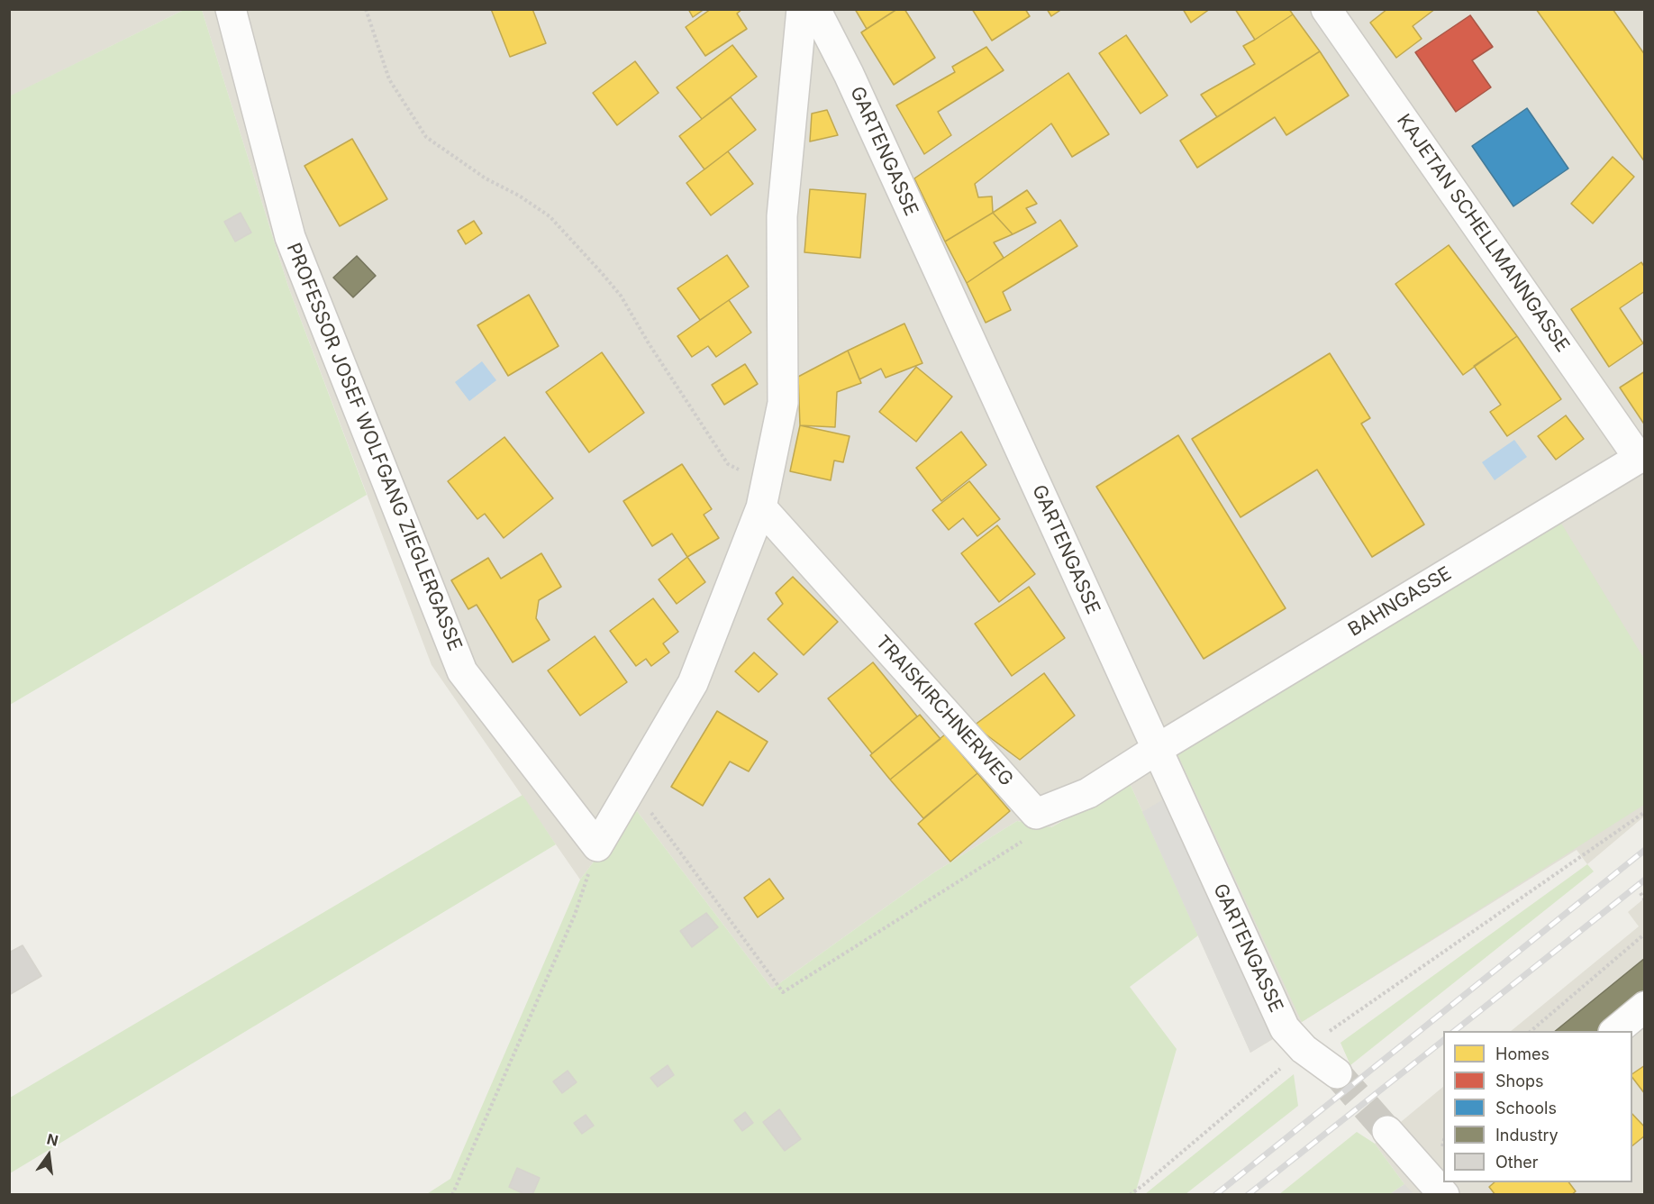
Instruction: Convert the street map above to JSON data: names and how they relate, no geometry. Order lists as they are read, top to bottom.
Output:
{
  "streets": {
    "street": [
      "GARTENGASSE",
      "KAJETAN SCHELLMANNGASSE",
      "PROFESSOR JOSEF WOLFGANG ZIEGLERGASSE",
      "BAHNGASSE",
      "TRAISKIRCHNERWEG"
    ]
  },
  "crossings": [
    ["GARTENGASSE", "BAHNGASSE"],
    ["KAJETAN SCHELLMANNGASSE", "BAHNGASSE"]
  ],
  "legend": [
    "Homes",
    "Shops",
    "Schools",
    "Industry",
    "Other"
  ],
  "north": "top"
}
